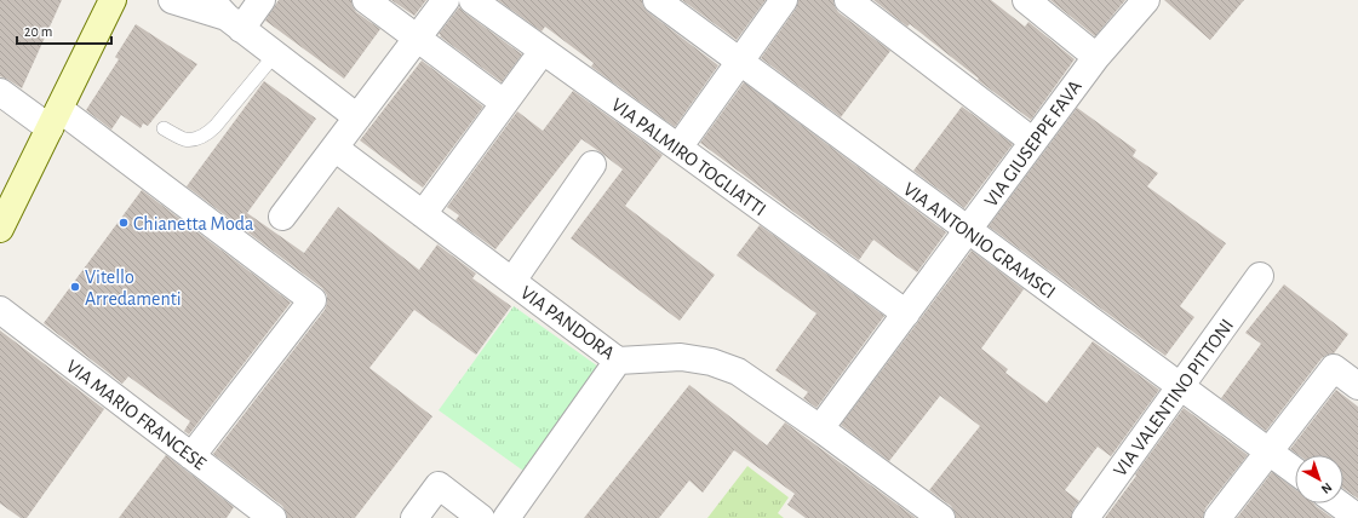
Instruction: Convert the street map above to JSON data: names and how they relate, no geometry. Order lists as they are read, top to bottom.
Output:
{
  "streets": {
    "street": [
      "VIA GIUSEPPE FAVA",
      "VIA PALMIRO TOGLIATTI",
      "VIA ANTONIO GRAMSCI",
      "VIA PANDORA",
      "VIA VALENTINO PITTONI",
      "VIA MARIO FRANCESE"
    ]
  },
  "crossings": [
    ["VIA GIUSEPPE FAVA", "VIA PALMIRO TOGLIATTI"],
    ["VIA GIUSEPPE FAVA", "VIA ANTONIO GRAMSCI"],
    ["VIA GIUSEPPE FAVA", "VIA PANDORA"],
    ["VIA ANTONIO GRAMSCI", "VIA VALENTINO PITTONI"]
  ],
  "places": ["Chianetta Moda", "Vitello Arredamenti"],
  "scale_bar": "20 m",
  "north": "bottom right"
}
